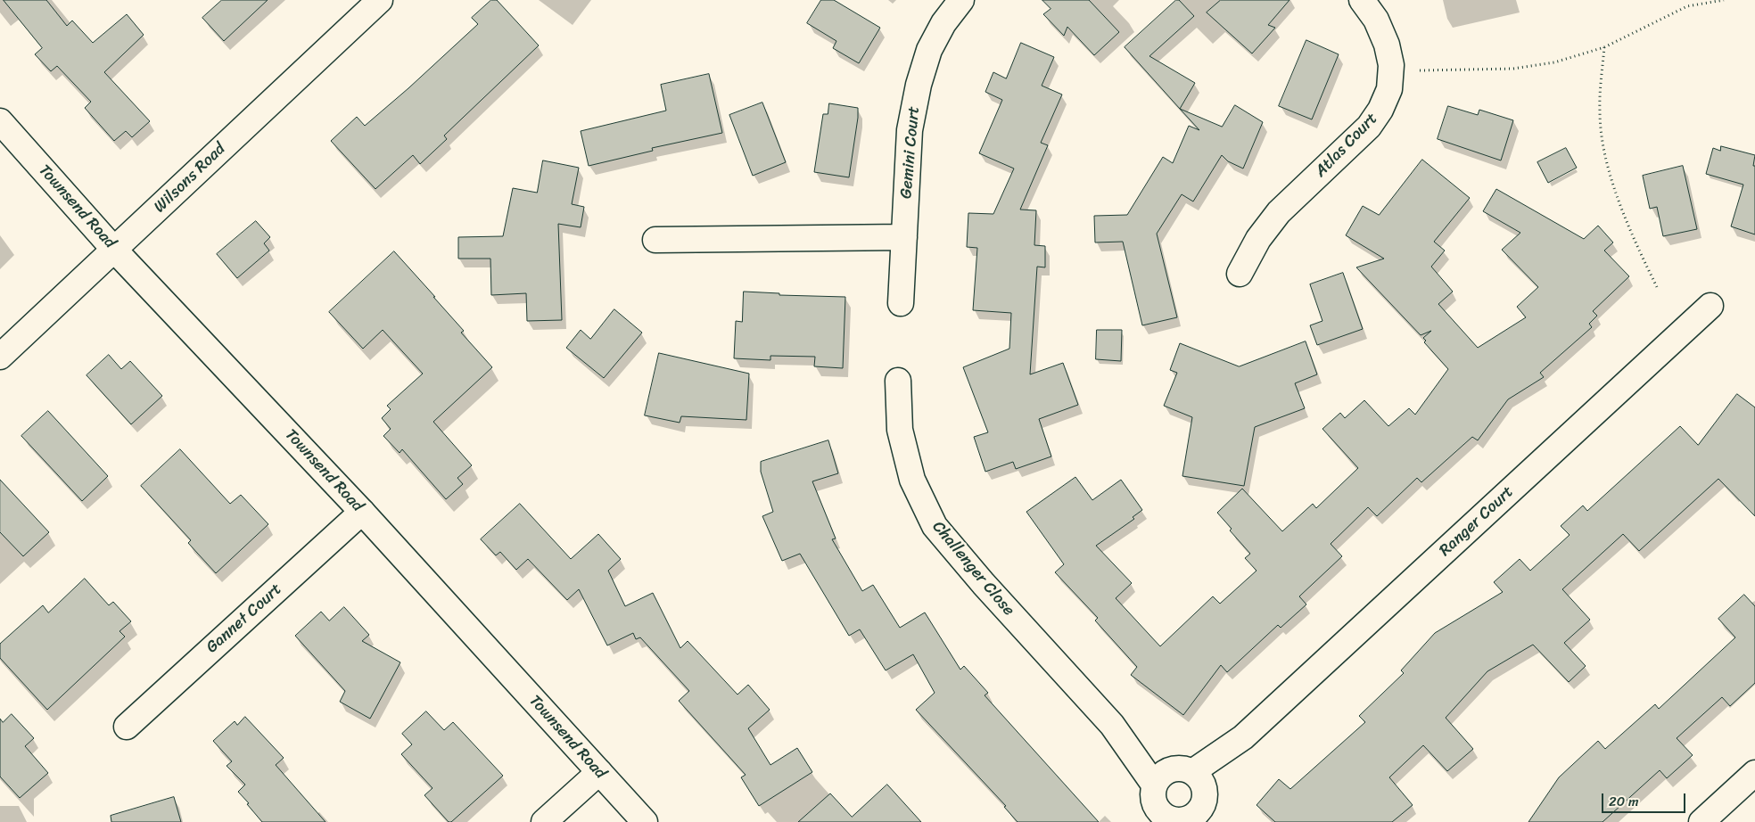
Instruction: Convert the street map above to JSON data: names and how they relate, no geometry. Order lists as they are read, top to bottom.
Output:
{
  "streets": {
    "street": [
      "Atlas Court",
      "Gemini Court",
      "Wilsons Road",
      "Townsend Road",
      "Ranger Court",
      "Challenger Close",
      "Gannet Court"
    ]
  },
  "crossings": [
    ["Wilsons Road", "Townsend Road"],
    ["Townsend Road", "Gannet Court"],
    ["Ranger Court", "Challenger Close"]
  ],
  "scale_bar": "20 m"
}
